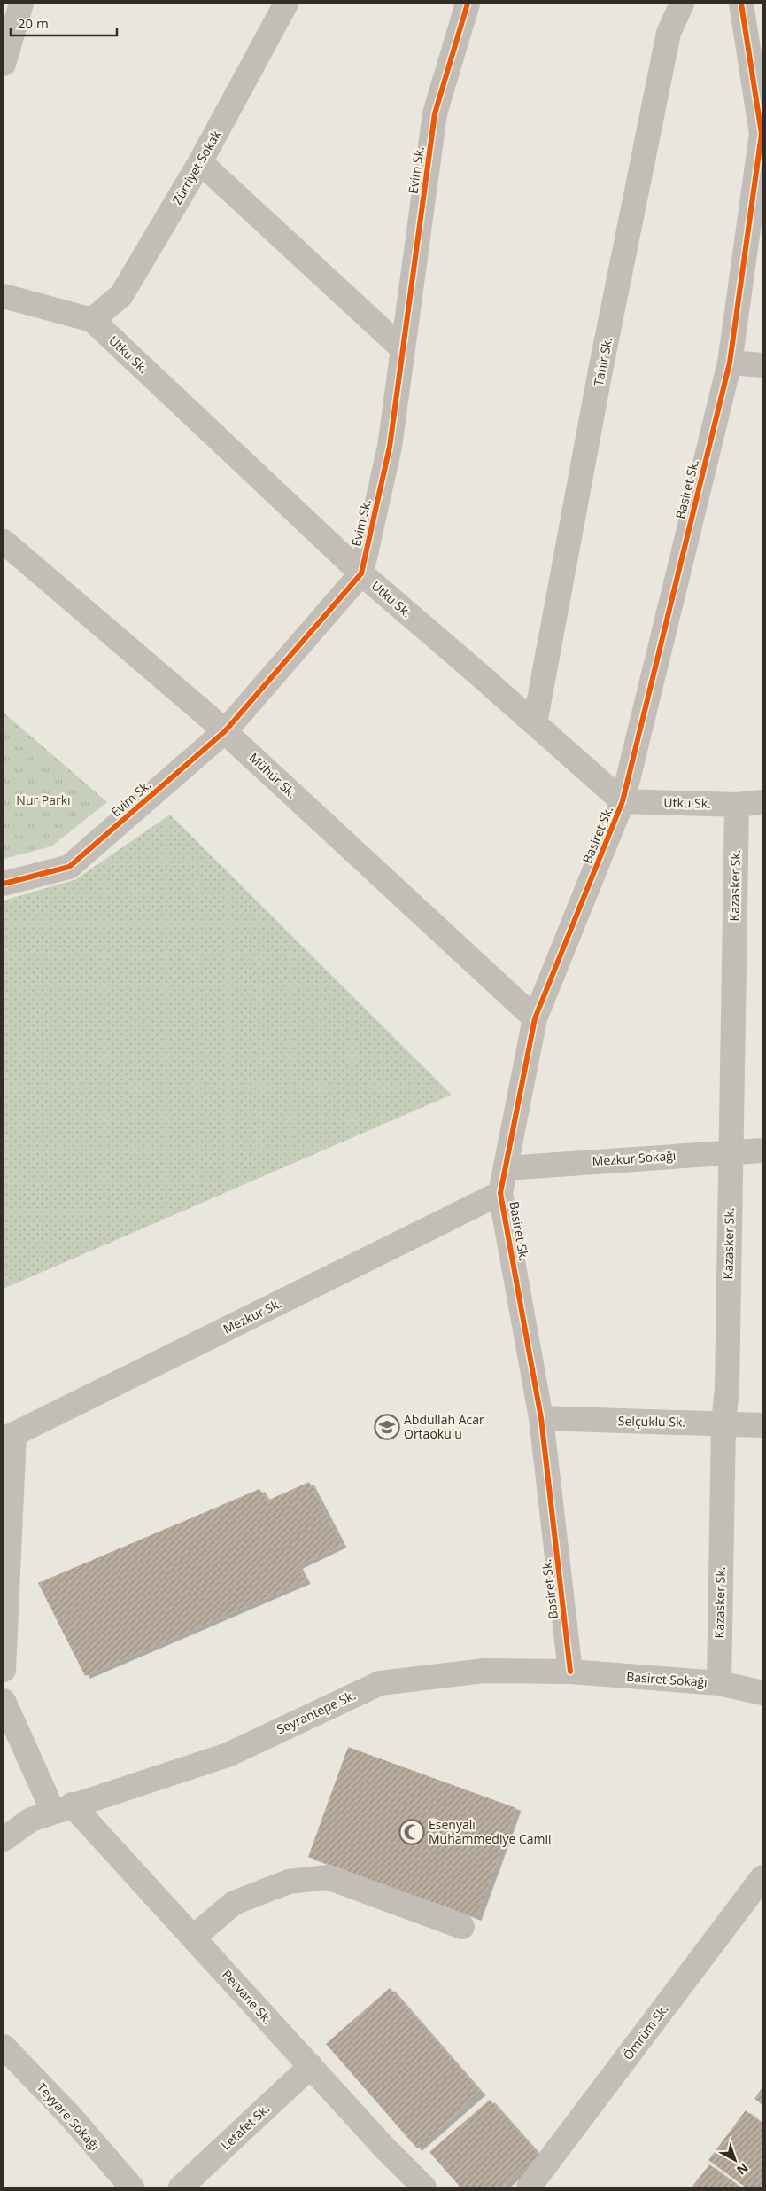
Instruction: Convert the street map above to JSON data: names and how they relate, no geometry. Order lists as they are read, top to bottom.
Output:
{
  "streets": {
    "street": [
      "Zürriyet Sokak",
      "Evim Sk.",
      "Utku Sk.",
      "Tahir Sk.",
      "Basiret Sk.",
      "Mühür Sk.",
      "Kazasker Sk.",
      "Mezkur Sokağı",
      "Mezkur Sk.",
      "Selçuklu Sk.",
      "Basiret Sokağı",
      "Seyrantepe Sk.",
      "Pervane Sk.",
      "Ömrüm Sk.",
      "Teyyare Sokağı",
      "Letafet Sk."
    ]
  },
  "crossings": [
    ["Zürriyet Sokak", "Utku Sk."],
    ["Evim Sk.", "Utku Sk."],
    ["Evim Sk.", "Mühür Sk."],
    ["Utku Sk.", "Tahir Sk."],
    ["Utku Sk.", "Basiret Sk."],
    ["Utku Sk.", "Kazasker Sk."],
    ["Basiret Sk.", "Mühür Sk."],
    ["Basiret Sk.", "Mezkur Sokağı"],
    ["Basiret Sk.", "Mezkur Sk."],
    ["Basiret Sk.", "Selçuklu Sk."],
    ["Basiret Sk.", "Basiret Sokağı"],
    ["Basiret Sk.", "Seyrantepe Sk."],
    ["Kazasker Sk.", "Mezkur Sokağı"],
    ["Kazasker Sk.", "Selçuklu Sk."],
    ["Kazasker Sk.", "Basiret Sokağı"],
    ["Basiret Sokağı", "Seyrantepe Sk."],
    ["Seyrantepe Sk.", "Pervane Sk."],
    ["Pervane Sk.", "Letafet Sk."]
  ],
  "parks": ["Nur Parkı"],
  "places": {
    "school or university": ["Abdullah Acar Ortaokulu"],
    "mosque": ["Esenyalı Muhammediye Camii"]
  },
  "scale_bar": "20 m",
  "north": "bottom right"
}
